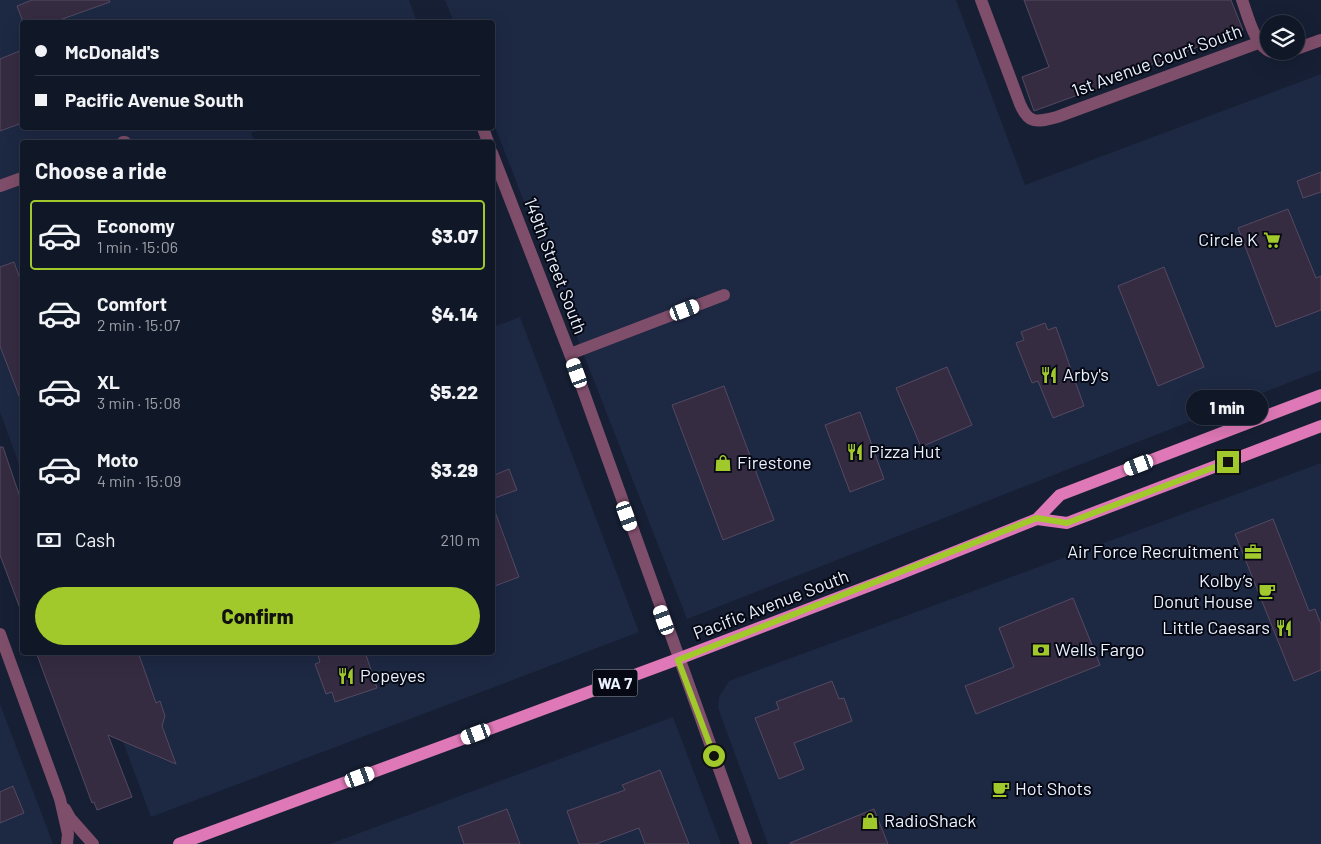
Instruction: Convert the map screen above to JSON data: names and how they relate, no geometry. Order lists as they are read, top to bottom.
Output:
{
  "streets": {
    "main road": ["Pacific Avenue South", "WA 7"],
    "street": ["1st Avenue Court South", "149th Street South"]
  },
  "crossings": [
    ["149th Street South", "Pacific Avenue South"]
  ],
  "places": {
    "supermarket": ["Circle K"],
    "restaurant": [
      "Arby's",
      "Pizza Hut",
      "Little Caesars",
      "Popeyes"
    ],
    "shop": ["Firestone", "RadioShack"],
    "office": ["Air Force Recruitment"],
    "cafe": ["Kolby’s Donut House", "Hot Shots"],
    "bank": ["Wells Fargo"]
  },
  "page": {
    "banner": ["McDonald's", "Pacific Avenue South"],
    "heading": "Choose a ride",
    "list": [
      {
        "name": "Economy",
        "note": "1 min · 15:06",
        "value": "$3.07"
      },
      {
        "name": "Comfort",
        "note": "2 min · 15:07",
        "value": "$4.14"
      },
      {
        "name": "XL",
        "note": "3 min · 15:08",
        "value": "$5.22"
      },
      {
        "name": "Moto",
        "note": "4 min · 15:09",
        "value": "$3.29"
      }
    ],
    "bubble": "1 min",
    "pay": ["Cash", "210 m"],
    "buttons": "Confirm"
  }
}
